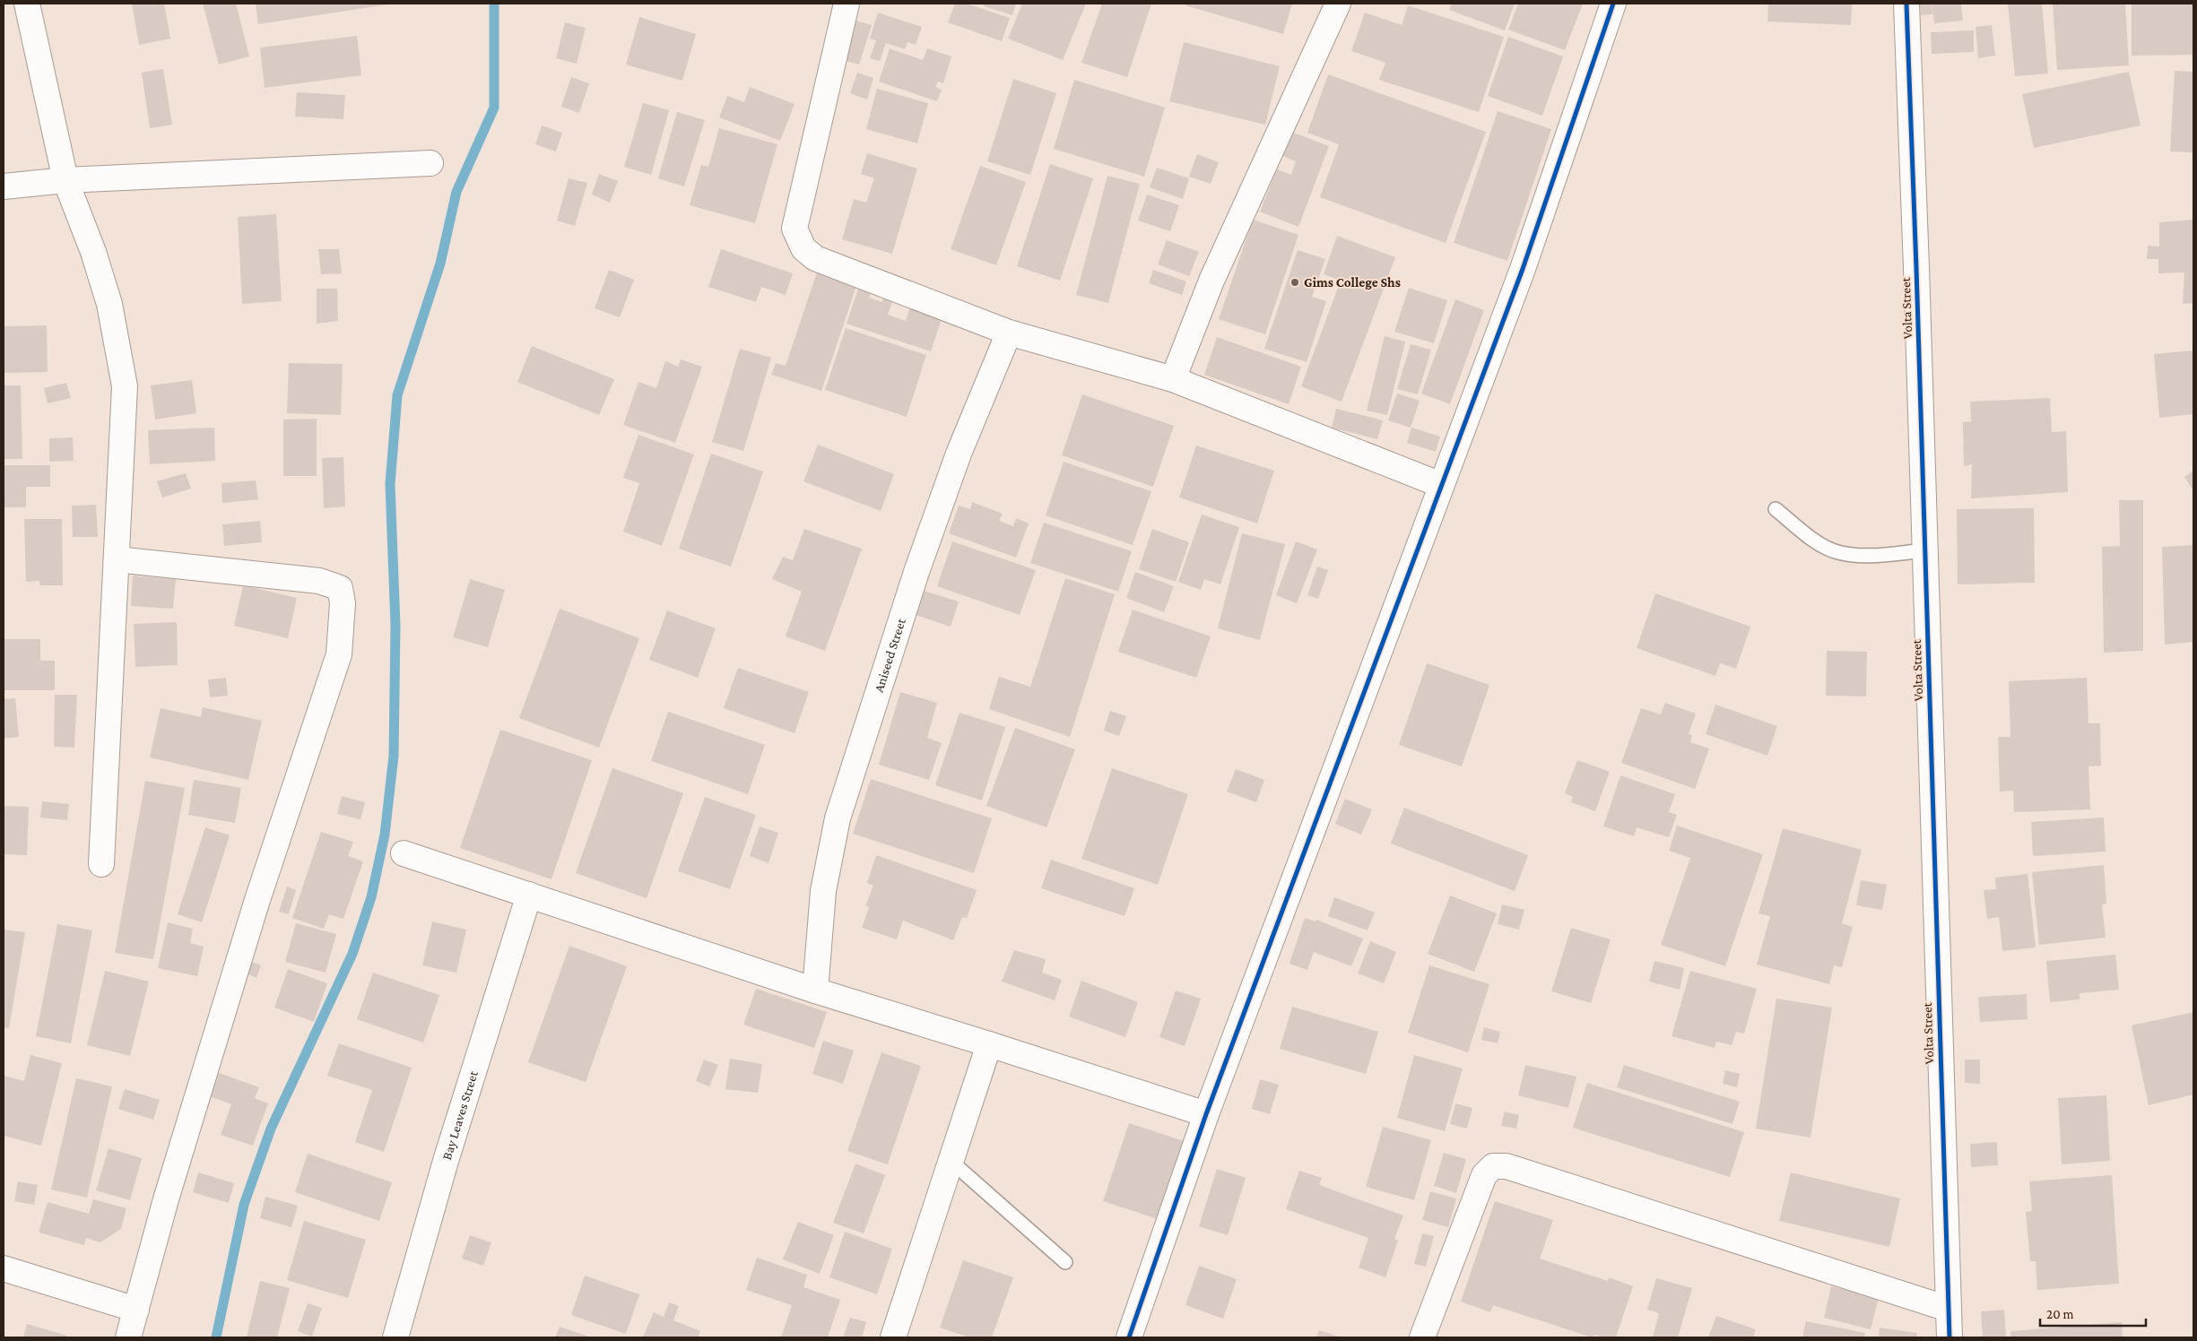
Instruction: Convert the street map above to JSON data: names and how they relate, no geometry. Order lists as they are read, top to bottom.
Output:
{
  "streets": {
    "street": ["Volta Street", "Aniseed Street", "Bay Leaves Street"]
  },
  "places": ["Gims College Shs"],
  "scale_bar": "20 m"
}
